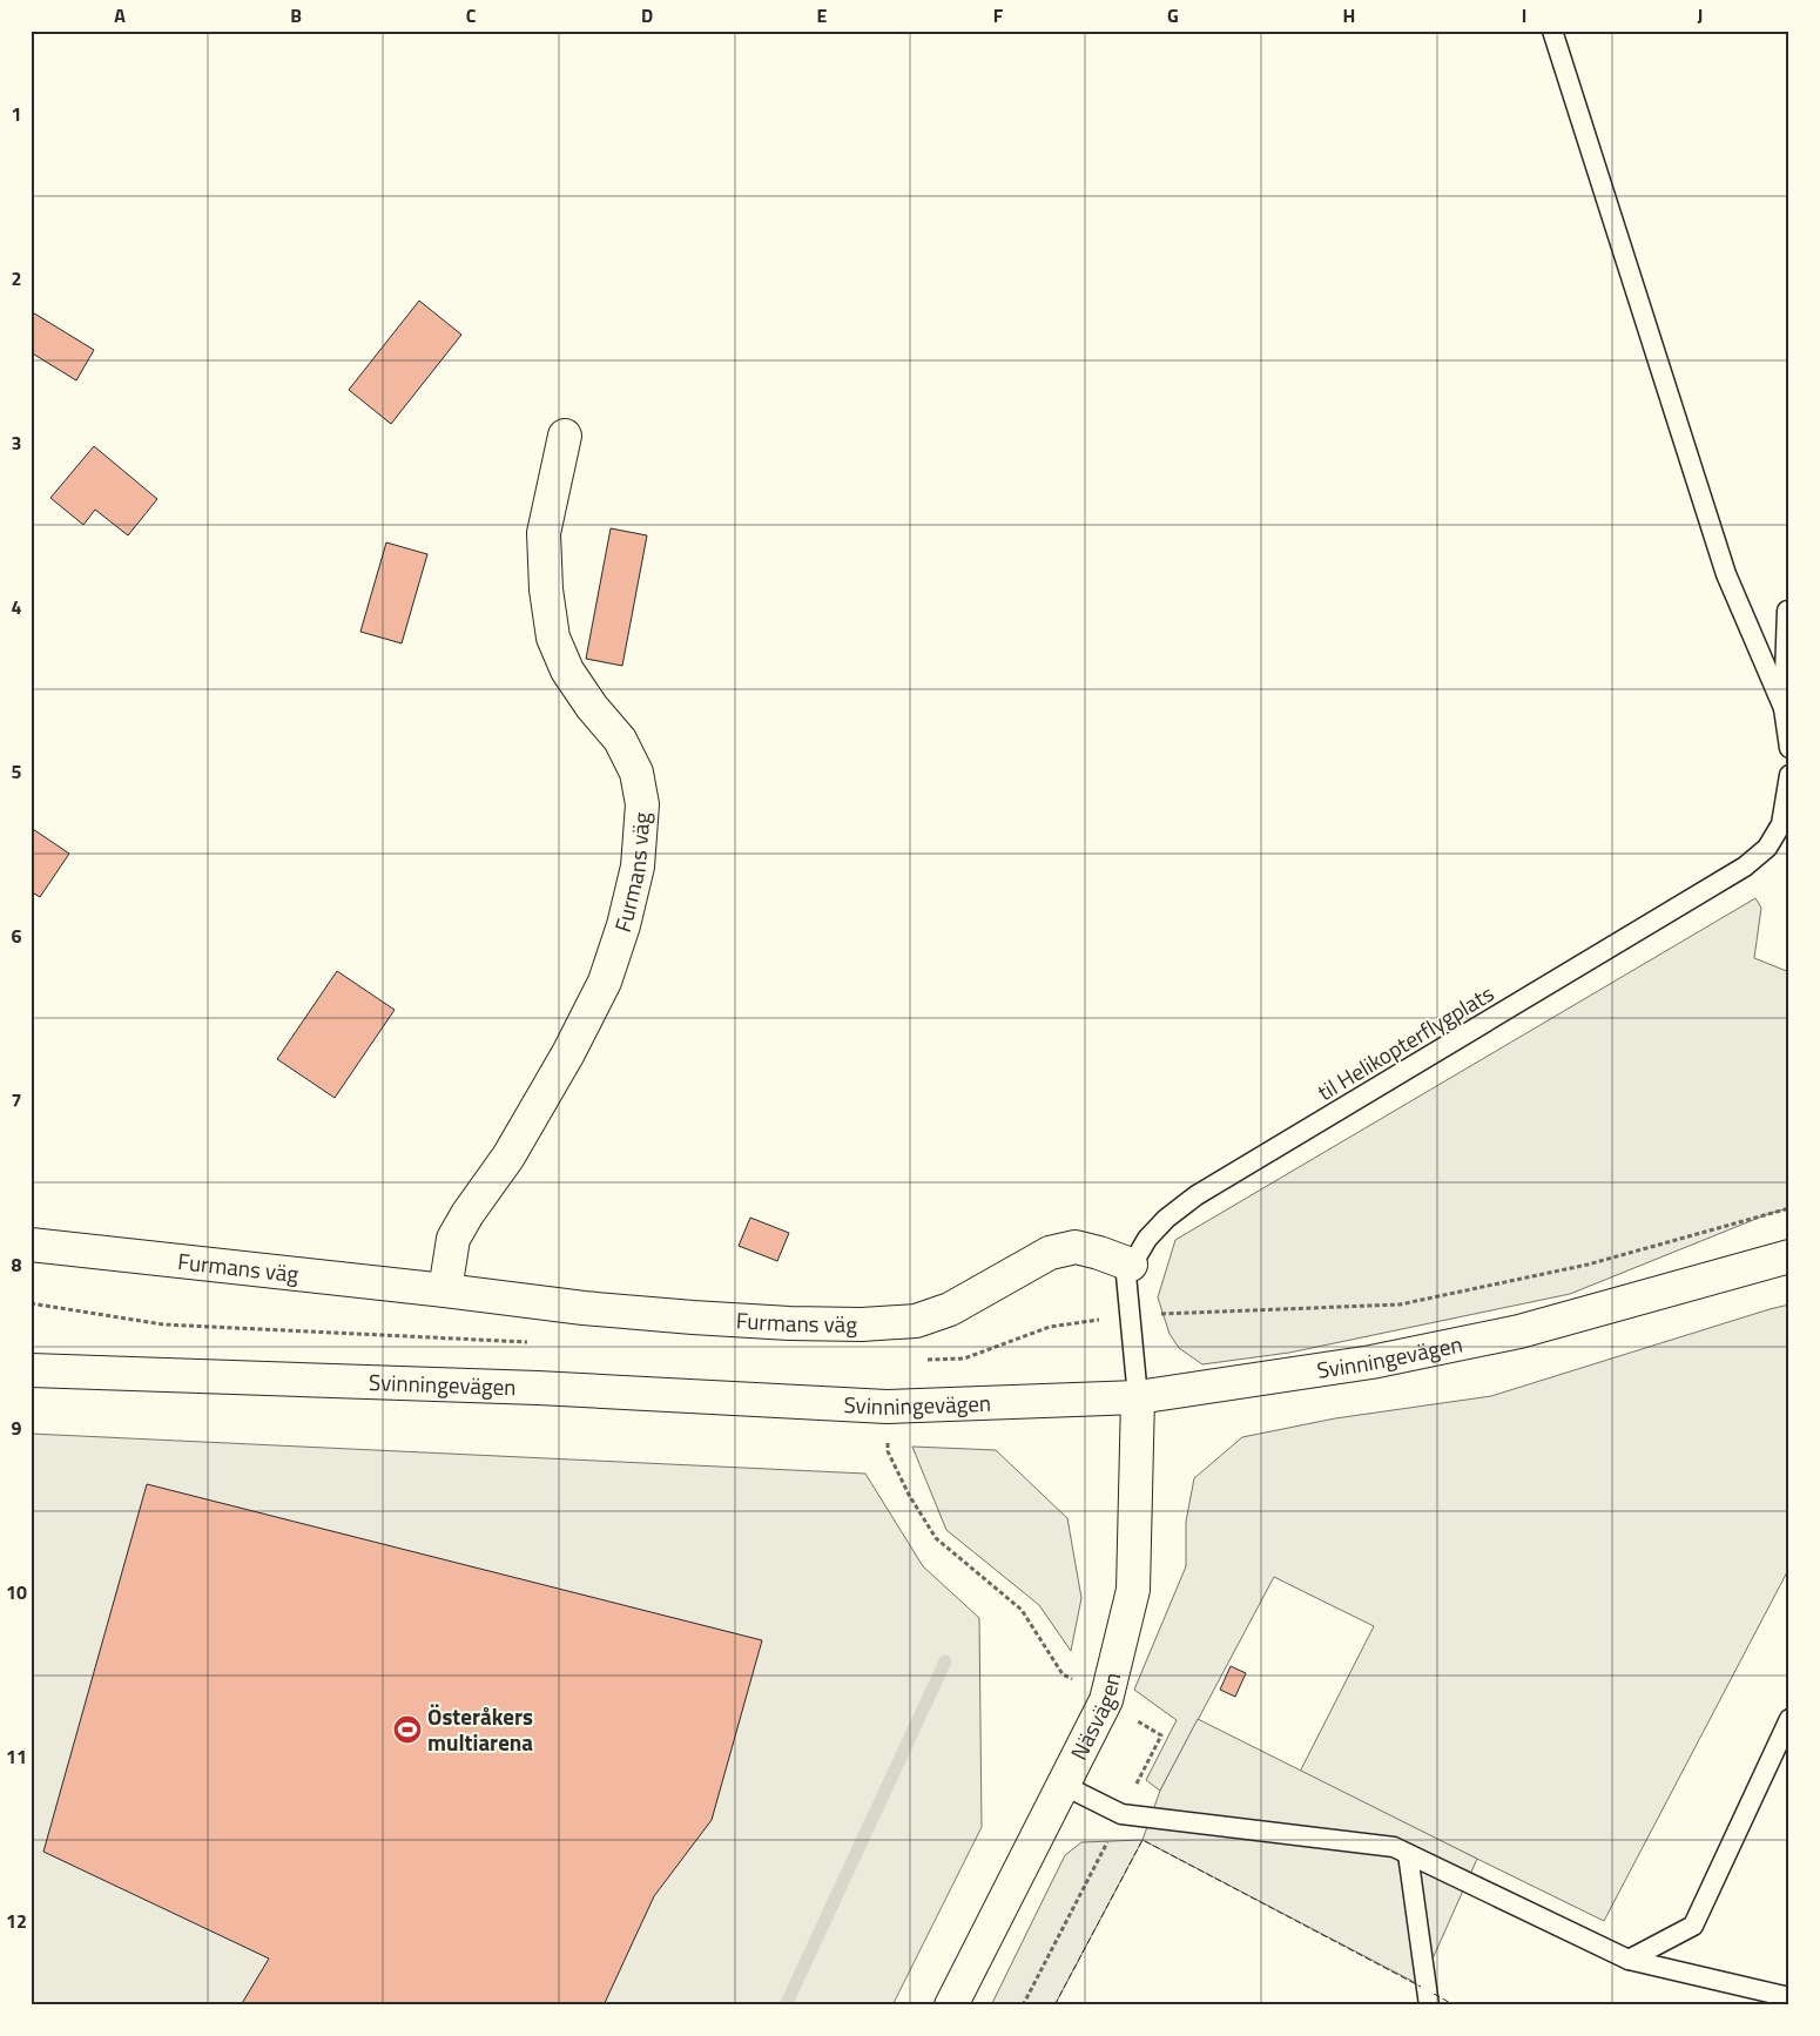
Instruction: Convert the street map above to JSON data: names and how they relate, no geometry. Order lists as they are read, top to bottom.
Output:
{
  "streets": {
    "street": ["Furmans väg", "Svinningevägen", "Näsvägen"],
    "lane": ["til Helikopterflygplats"]
  },
  "crossings": [
    ["Furmans väg", "til Helikopterflygplats"],
    ["til Helikopterflygplats", "Svinningevägen"],
    ["til Helikopterflygplats", "Näsvägen"],
    ["Svinningevägen", "Näsvägen"]
  ],
  "places": {
    "sports": ["Österåkers multiarena"]
  },
  "grid": {
    "columns": [
      "A",
      "B",
      "C",
      "D",
      "E",
      "F",
      "G",
      "H",
      "I",
      "J"
    ],
    "rows": [
      "1",
      "2",
      "3",
      "4",
      "5",
      "6",
      "7",
      "8",
      "9",
      "10",
      "11",
      "12"
    ]
  }
}
